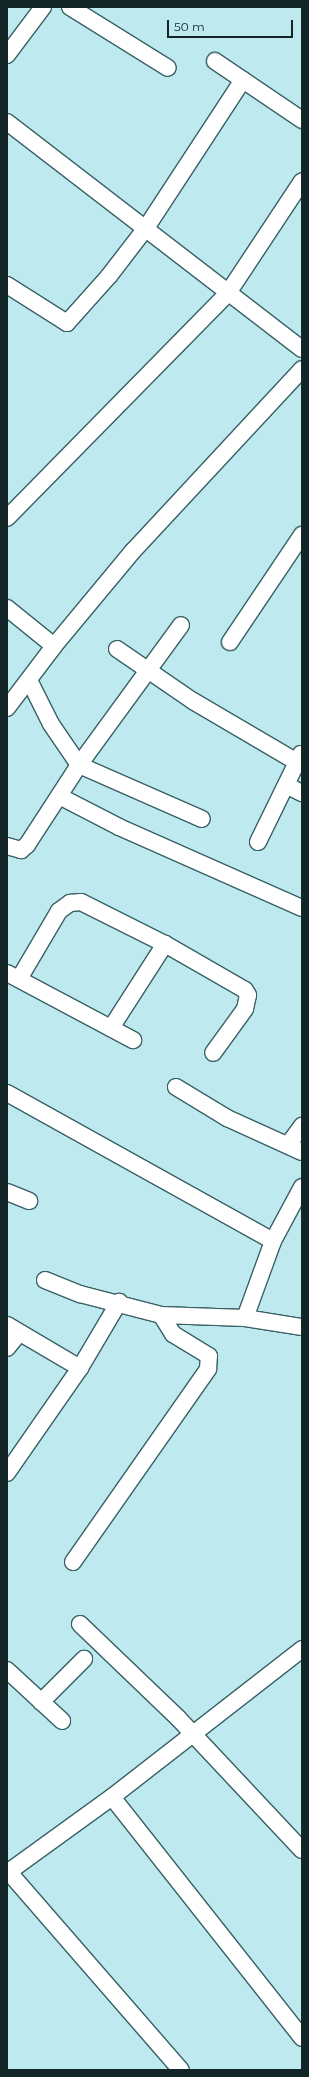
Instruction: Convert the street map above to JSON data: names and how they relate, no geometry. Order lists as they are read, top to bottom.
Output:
{
  "scale_bar": "50 m"
}
